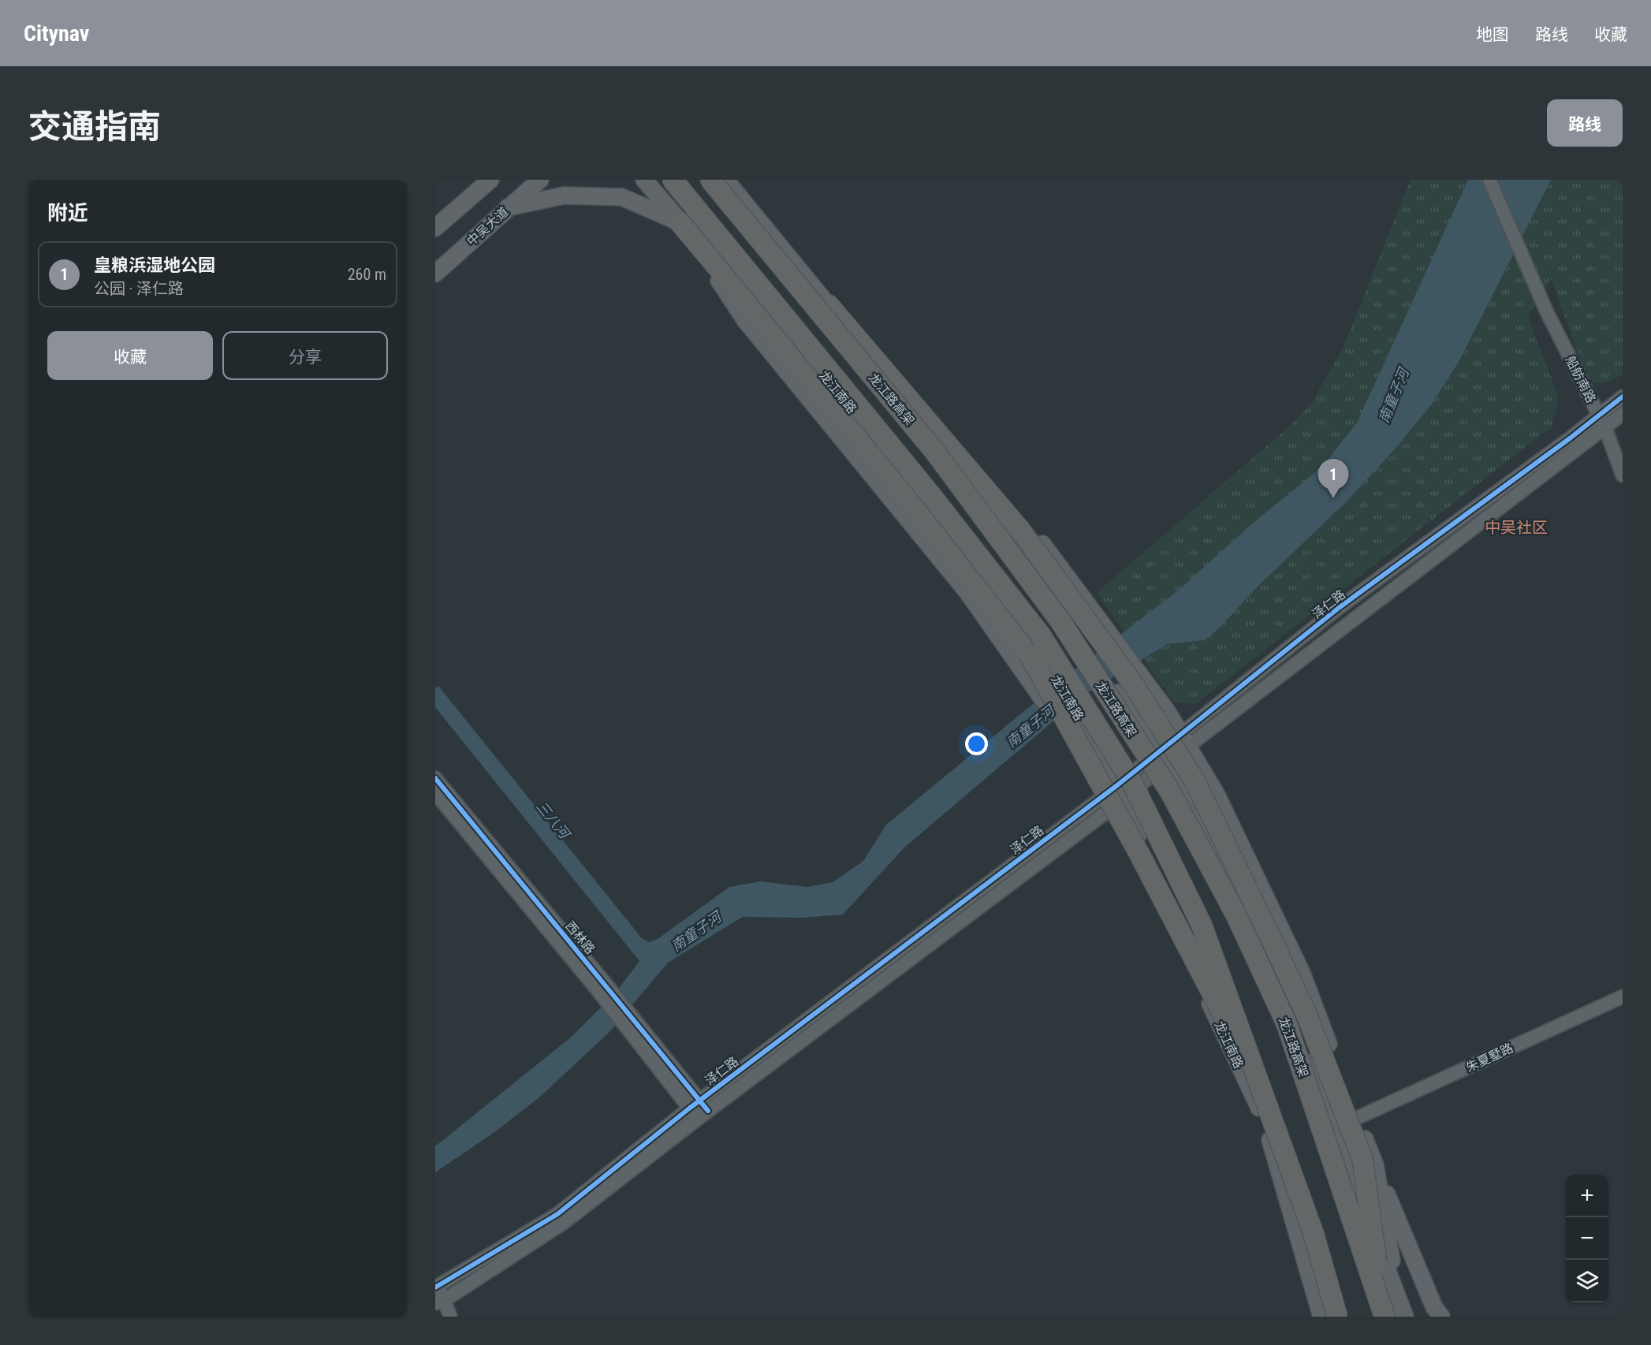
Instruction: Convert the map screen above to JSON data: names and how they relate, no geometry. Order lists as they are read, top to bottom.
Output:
{
  "streets": {
    "highway": ["龙江路高架"],
    "main road": ["中吴大道", "龙江南路"],
    "street": [
      "船舫南路",
      "泽仁路",
      "西林路",
      "朱夏墅路"
    ]
  },
  "crossings": [
    ["船舫南路", "泽仁路"],
    ["龙江南路", "泽仁路"],
    ["泽仁路", "西林路"]
  ],
  "districts": ["中吴社区"],
  "water": ["南童子河", "三八河"],
  "page": {
    "header": "Citynav",
    "nav": ["地图", "路线", "收藏"],
    "title": "交通指南",
    "buttons": [
      "路线",
      ["收藏", "分享"]
    ],
    "heading": "附近",
    "list": [
      {
        "mark": "1",
        "name": "皇粮浜湿地公园",
        "note": "公园 · 泽仁路",
        "value": "260 m"
      }
    ],
    "pins": "1",
    "map_buttons": ["+", "−"]
  }
}
